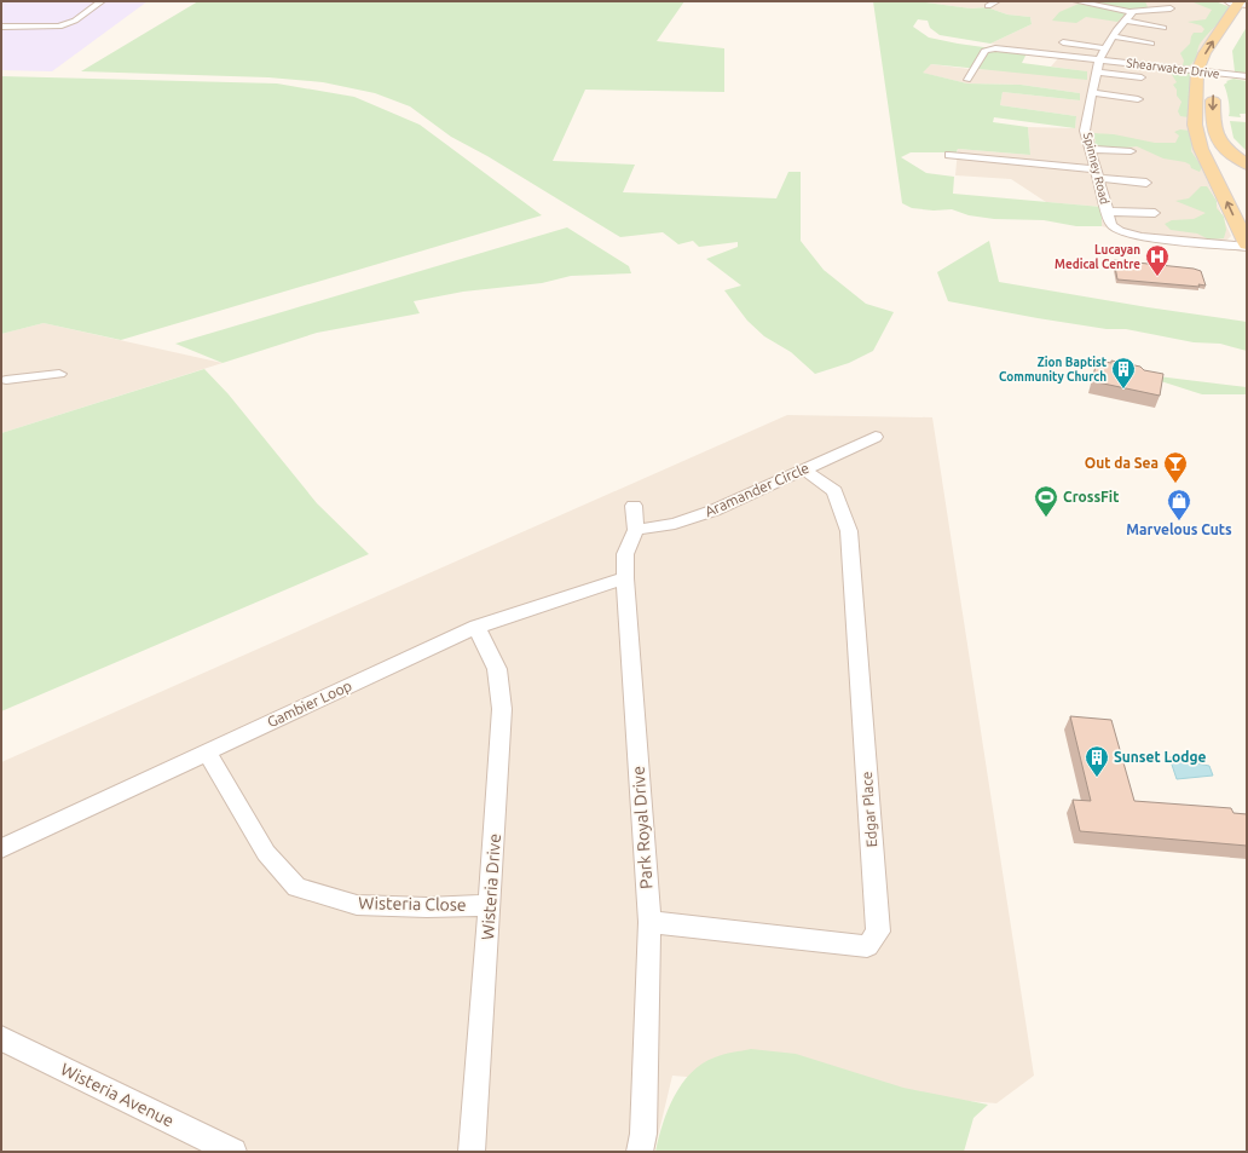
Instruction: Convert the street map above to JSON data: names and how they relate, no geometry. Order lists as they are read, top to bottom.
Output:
{
  "streets": {
    "street": [
      "Shearwater Drive",
      "Spinney Road",
      "Aramander Circle",
      "Gambier Loop",
      "Edgar Place",
      "Park Royal Drive",
      "Wisteria Drive",
      "Wisteria Close",
      "Wisteria Avenue"
    ]
  },
  "crossings": [
    ["Shearwater Drive", "Spinney Road"],
    ["Aramander Circle", "Edgar Place"],
    ["Aramander Circle", "Park Royal Drive"],
    ["Gambier Loop", "Park Royal Drive"],
    ["Gambier Loop", "Wisteria Drive"],
    ["Gambier Loop", "Wisteria Close"],
    ["Edgar Place", "Park Royal Drive"],
    ["Wisteria Drive", "Wisteria Close"]
  ],
  "places": {
    "hospital": ["Lucayan Medical Centre"],
    "building": ["Zion Baptist Community Church", "Sunset Lodge"],
    "bar": ["Out da Sea"],
    "sports": ["CrossFit"],
    "shop": ["Marvelous Cuts"]
  }
}
